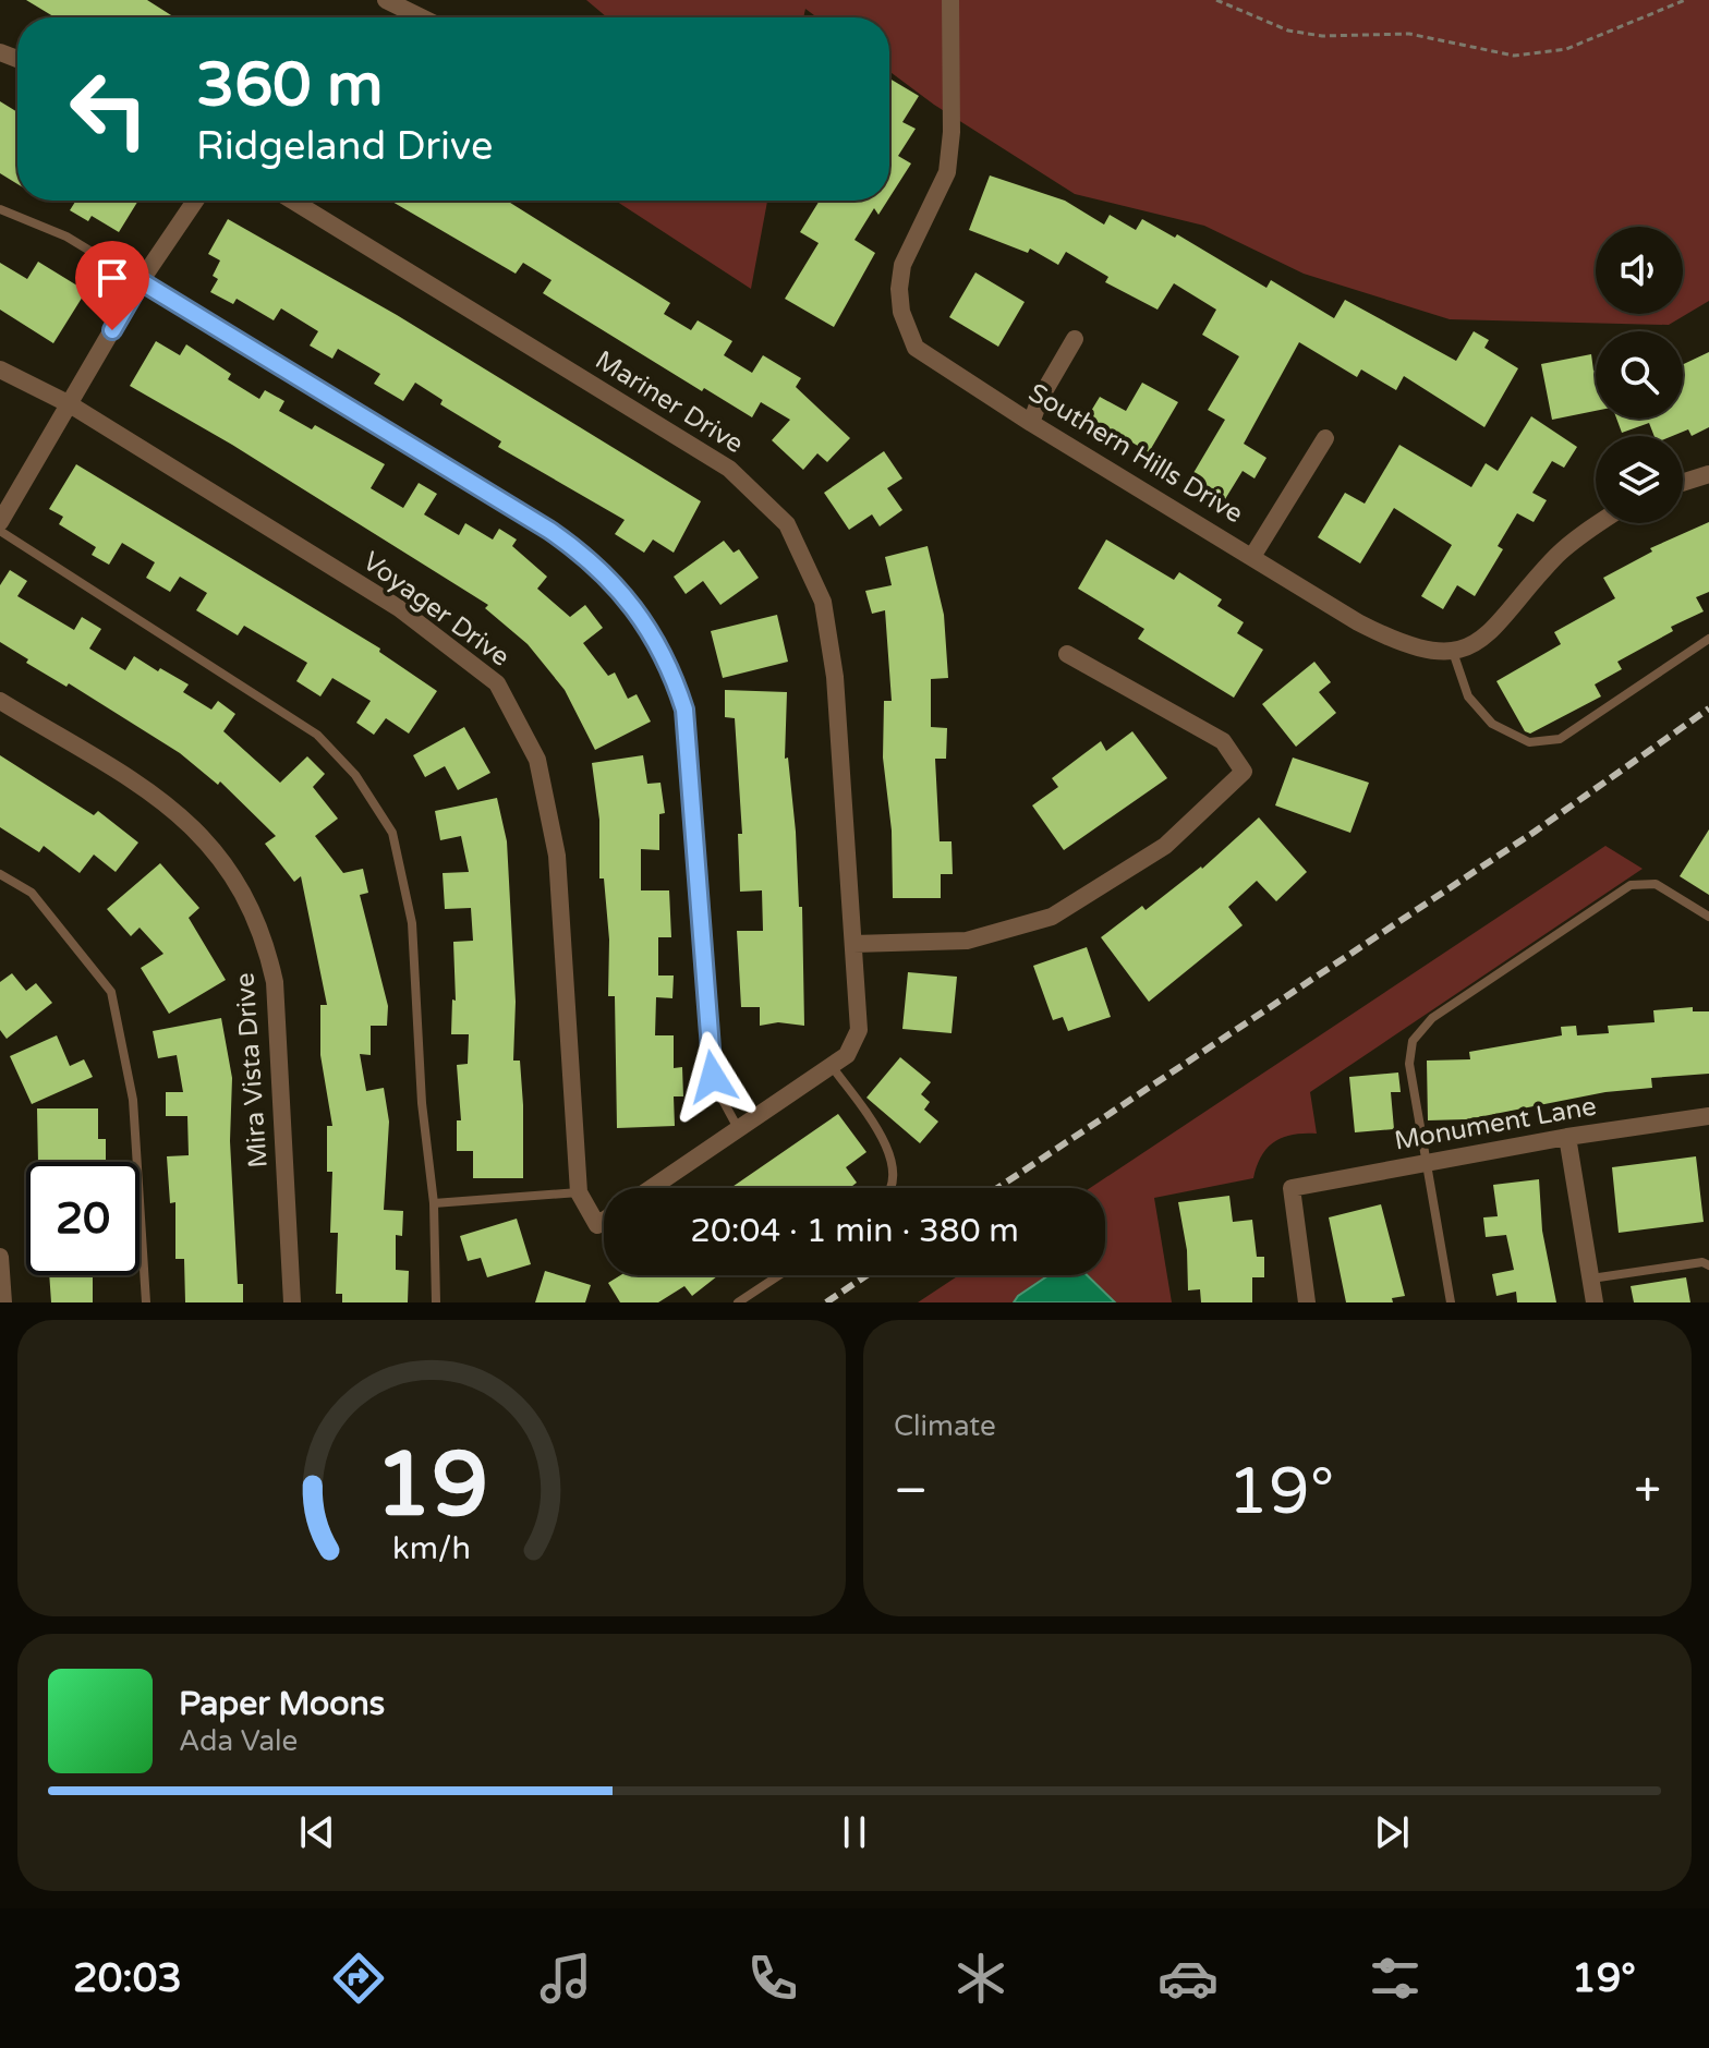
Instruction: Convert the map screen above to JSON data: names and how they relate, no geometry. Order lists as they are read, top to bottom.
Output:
{
  "streets": {
    "street": [
      "Mariner Drive",
      "Southern Hills Drive",
      "Voyager Drive",
      "Mira Vista Drive",
      "Monument Lane"
    ]
  },
  "page": {
    "turn": ["360 m", "Ridgeland Drive"],
    "limit": "20",
    "trip": "20:04 · 1 min · 380 m",
    "tile": "Climate",
    "heat": ["−", "19°", "+"],
    "song": ["Paper Moons", "Ada Vale"],
    "tabs": ["20:03", "19°"],
    "gauge": ["19", "km/h"]
  }
}
